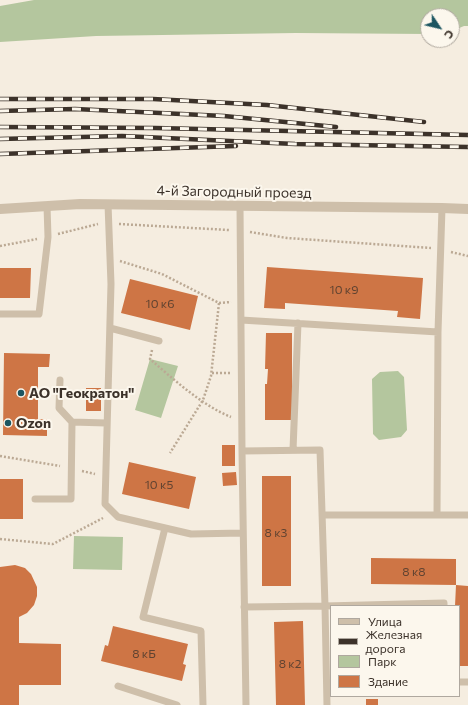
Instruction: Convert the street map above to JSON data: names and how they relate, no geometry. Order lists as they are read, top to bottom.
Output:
{
  "streets": {
    "street": ["4-й Загородный проезд"]
  },
  "places": ["АО \"Геократон\"", "Ozon"],
  "house_numbers": [
    "10 к9",
    "10 к6",
    "10 к5",
    "8 к3",
    "8 к8",
    "8 кБ",
    "8 к2"
  ],
  "legend": [
    "Улица",
    "Железная дорога",
    "Парк",
    "Здание"
  ],
  "north": "bottom right"
}
